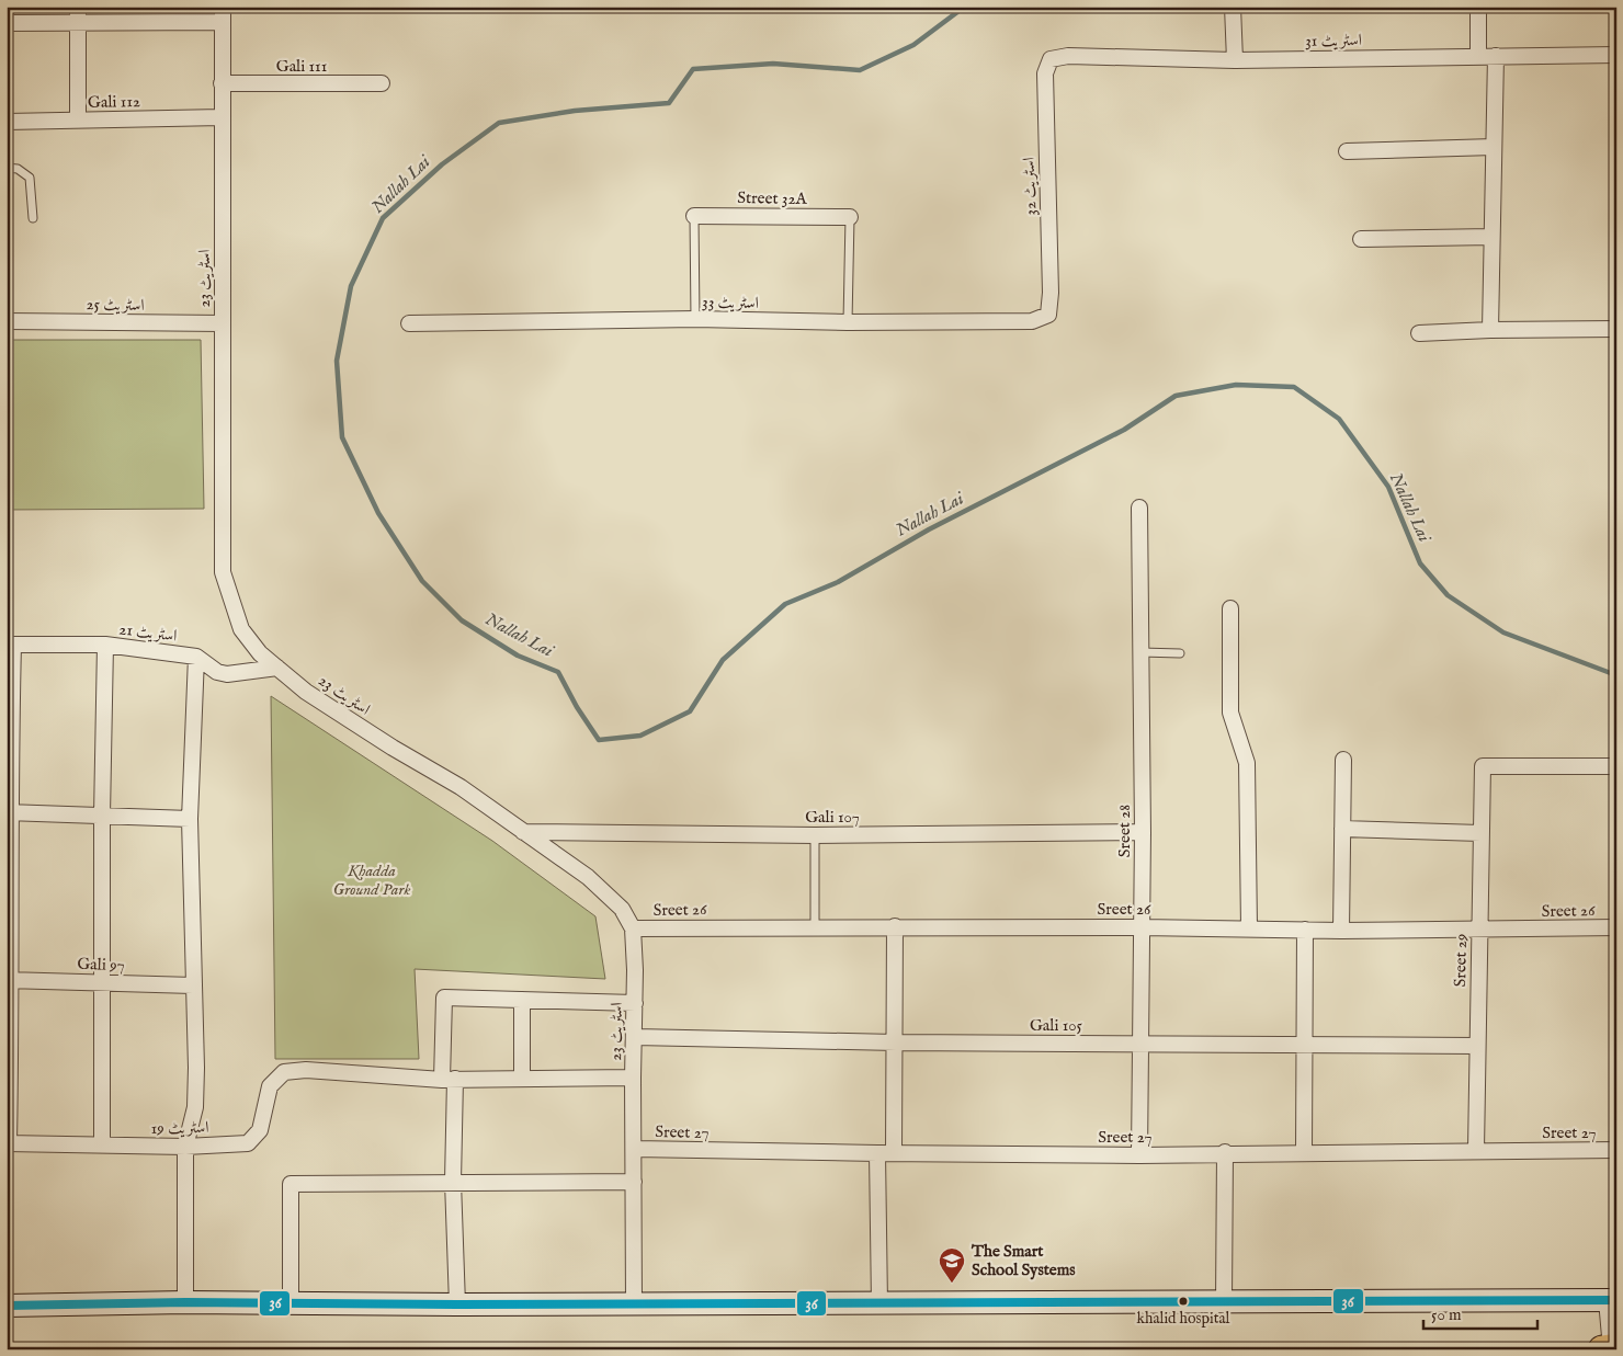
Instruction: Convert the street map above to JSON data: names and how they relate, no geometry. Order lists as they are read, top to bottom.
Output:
{
  "streets": {
    "street": [
      "اسٹریٹ 31",
      "Gali 111",
      "Gali 112",
      "اسٹریٹ 32",
      "Street 32A",
      "اسٹریٹ 23",
      "اسٹریٹ 33",
      "اسٹریٹ 25",
      "اسٹریٹ 21",
      "Gali 107",
      "Sreet 28",
      "Sreet 26",
      "Sreet 29",
      "Gali 97",
      "Gali 105",
      "اسٹریٹ 19",
      "Sreet 27"
    ]
  },
  "crossings": [
    ["اسٹریٹ 31", "اسٹریٹ 32"],
    ["Gali 111", "اسٹریٹ 23"],
    ["Gali 112", "اسٹریٹ 23"],
    ["اسٹریٹ 32", "اسٹریٹ 33"],
    ["اسٹریٹ 23", "اسٹریٹ 25"],
    ["اسٹریٹ 23", "اسٹریٹ 21"],
    ["اسٹریٹ 23", "Gali 107"],
    ["اسٹریٹ 23", "Sreet 26"],
    ["اسٹریٹ 23", "Gali 105"],
    ["اسٹریٹ 23", "اسٹریٹ 19"],
    ["اسٹریٹ 23", "Sreet 27"],
    ["Gali 107", "Sreet 28"],
    ["Sreet 28", "Sreet 26"],
    ["Sreet 28", "Gali 105"],
    ["Sreet 28", "Sreet 27"],
    ["Sreet 26", "Sreet 29"],
    ["Sreet 29", "Gali 105"],
    ["Sreet 29", "Sreet 27"]
  ],
  "water": ["Nallah Lai"],
  "parks": ["Khadda Ground Park"],
  "places": {
    "school or university": ["The Smart School Systems"],
    "other": ["khalid hospital"]
  },
  "lines": ["transit line 36"],
  "scale_bar": "50 m"
}
